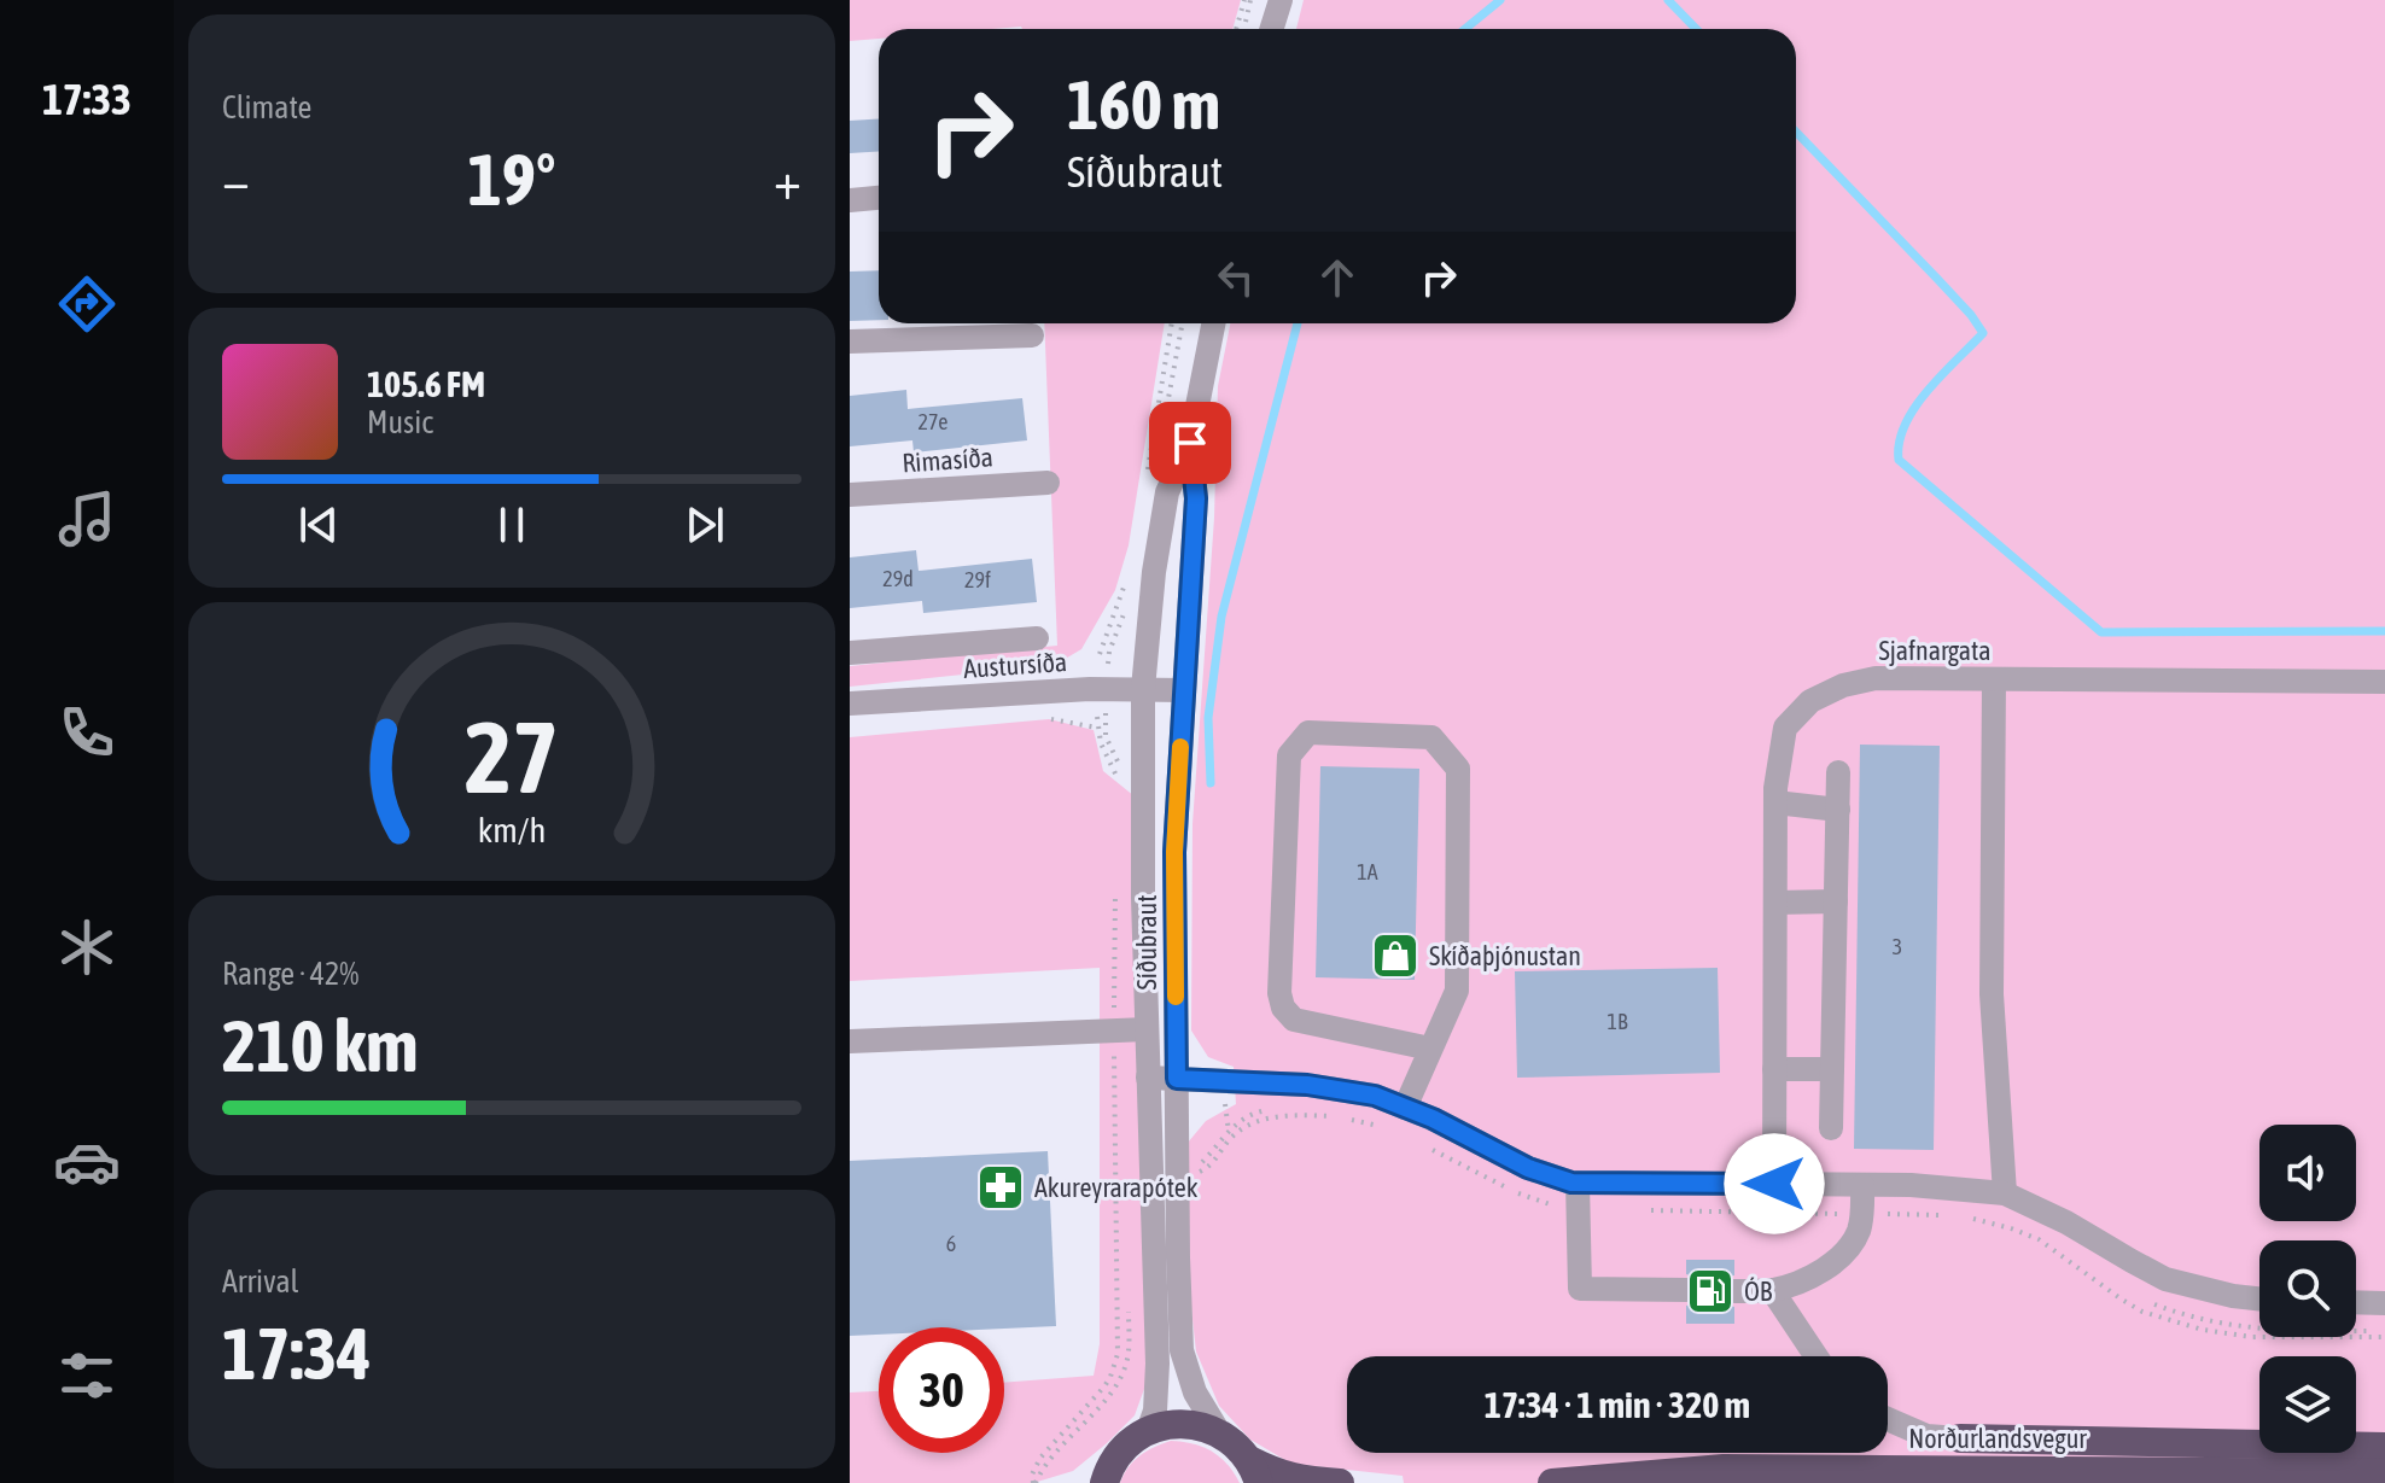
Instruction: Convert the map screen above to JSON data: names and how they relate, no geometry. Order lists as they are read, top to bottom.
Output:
{
  "streets": {
    "highway": ["Norðurlandsvegur"],
    "street": [
      "Rimasíða",
      "Sjafnargata",
      "Austursíða",
      "Síðubraut"
    ]
  },
  "crossings": [
    ["Austursíða", "Síðubraut"]
  ],
  "places": {
    "shop": ["Skíðaþjónustan"],
    "pharmacy": ["Akureyrarapótek"],
    "fuel station": ["ÓB"]
  },
  "house_numbers": [
    "27e",
    "29d",
    "29f",
    "1A",
    "3",
    "1B",
    "6"
  ],
  "page": {
    "tabs": "17:33",
    "tile": [
      "Climate",
      ["Range · 42%", "210 km"],
      ["Arrival", "17:34"]
    ],
    "turn": ["160 m", "Síðubraut"],
    "heat": ["−", "19°", "+"],
    "song": ["105.6 FM", "Music"],
    "limit": "30",
    "trip": "17:34 · 1 min · 320 m",
    "gauge": ["27", "km/h"]
  }
}
